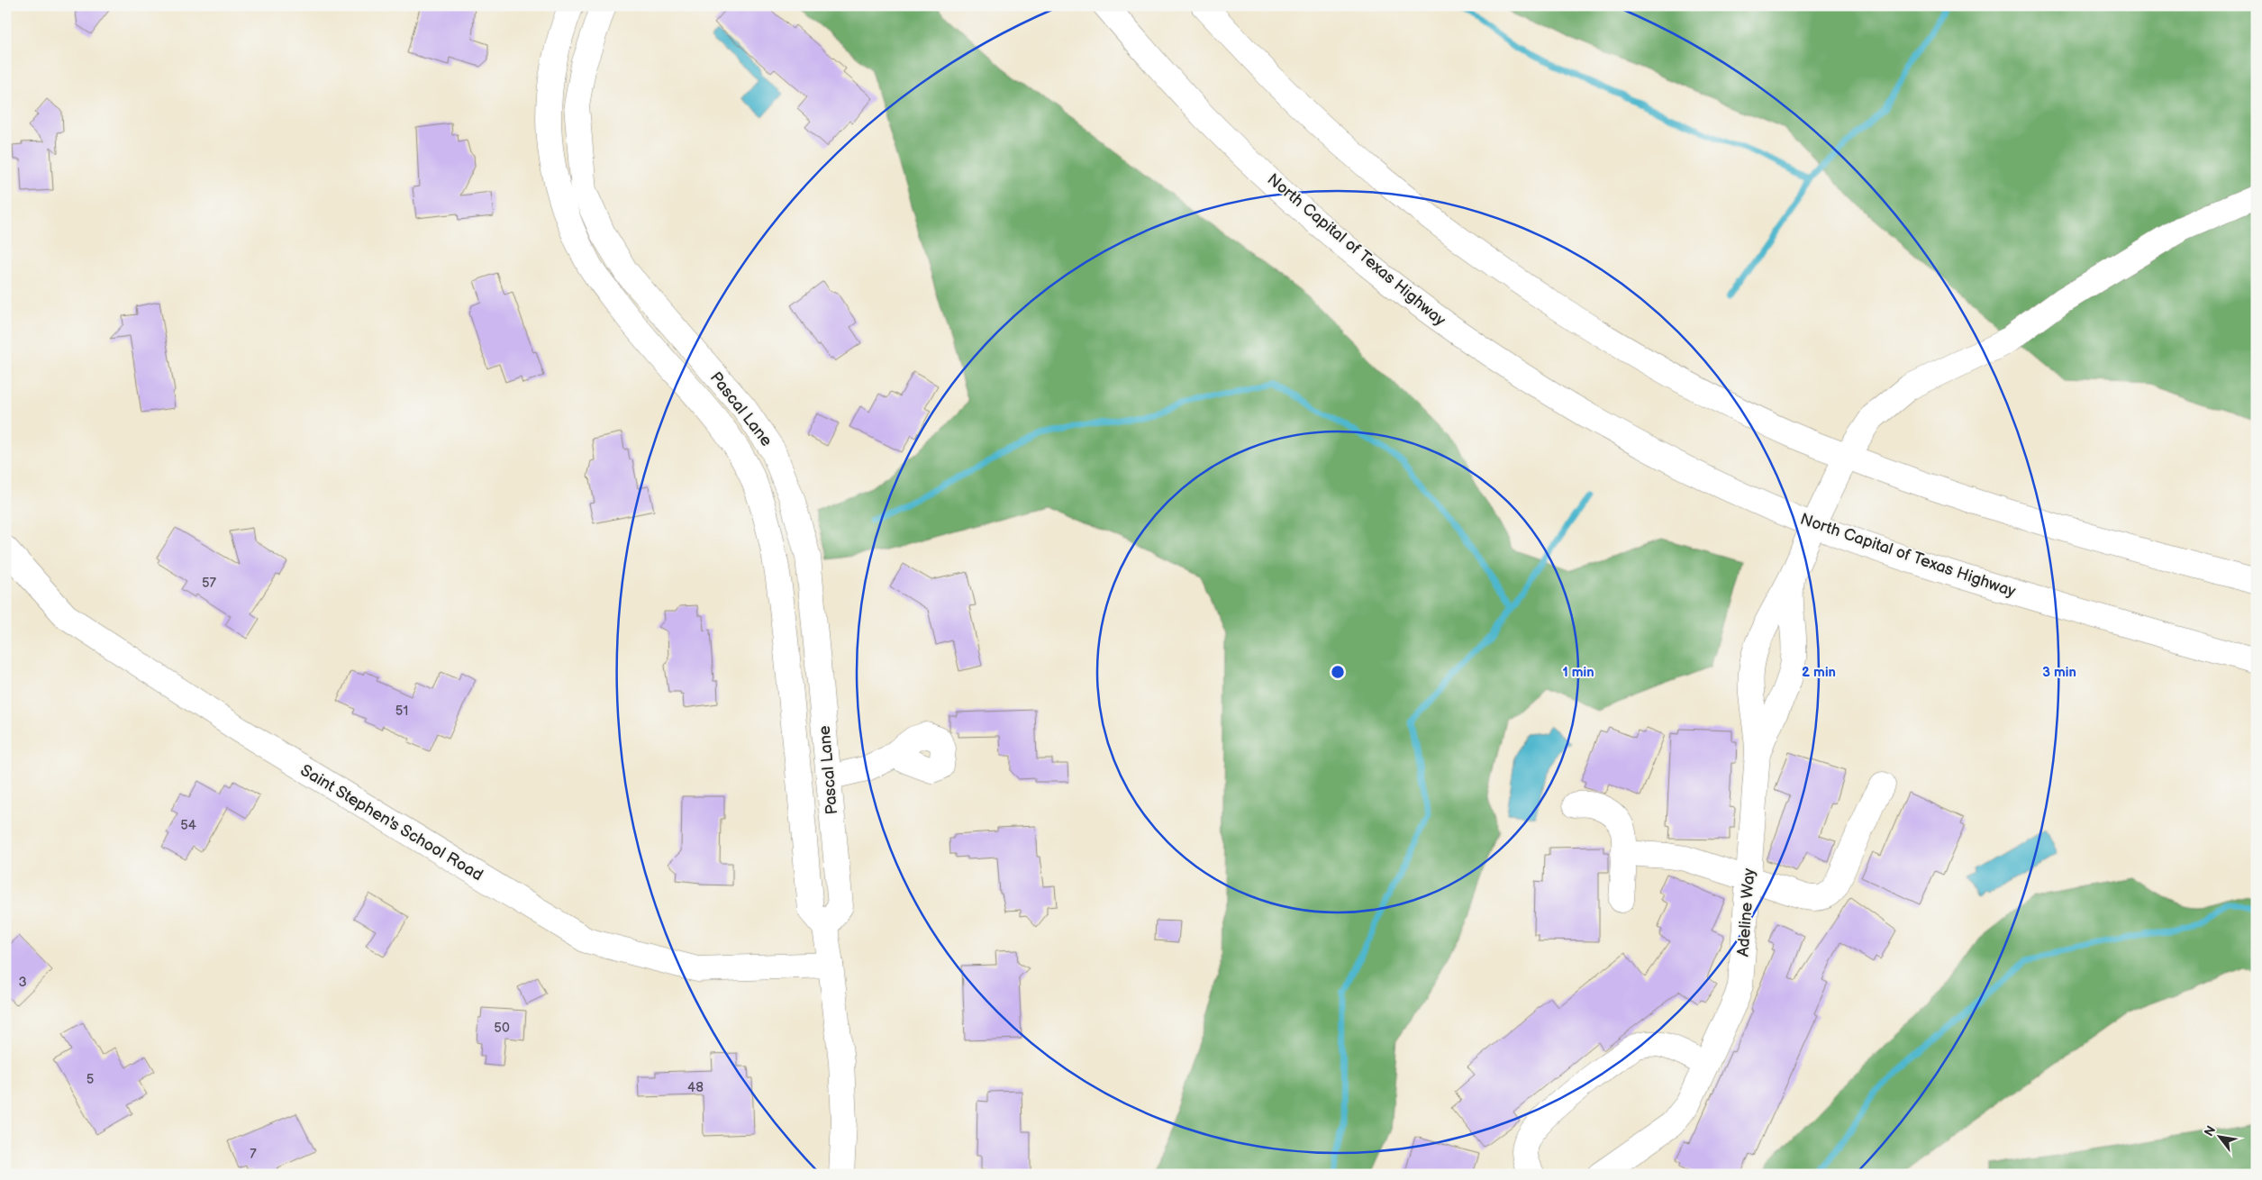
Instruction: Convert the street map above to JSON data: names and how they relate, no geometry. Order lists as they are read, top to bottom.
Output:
{
  "streets": {
    "main road": [
      "North Capital of Texas Highway",
      "Pascal Lane",
      "Saint Stephen's School Road",
      "Adeline Way"
    ]
  },
  "crossings": [
    ["North Capital of Texas Highway", "Adeline Way"]
  ],
  "house_numbers": [
    "57",
    "51",
    "54",
    "3",
    "50",
    "5",
    "48",
    "7"
  ],
  "north": "top left",
  "rings": ["1 min", "2 min", "3 min"]
}
